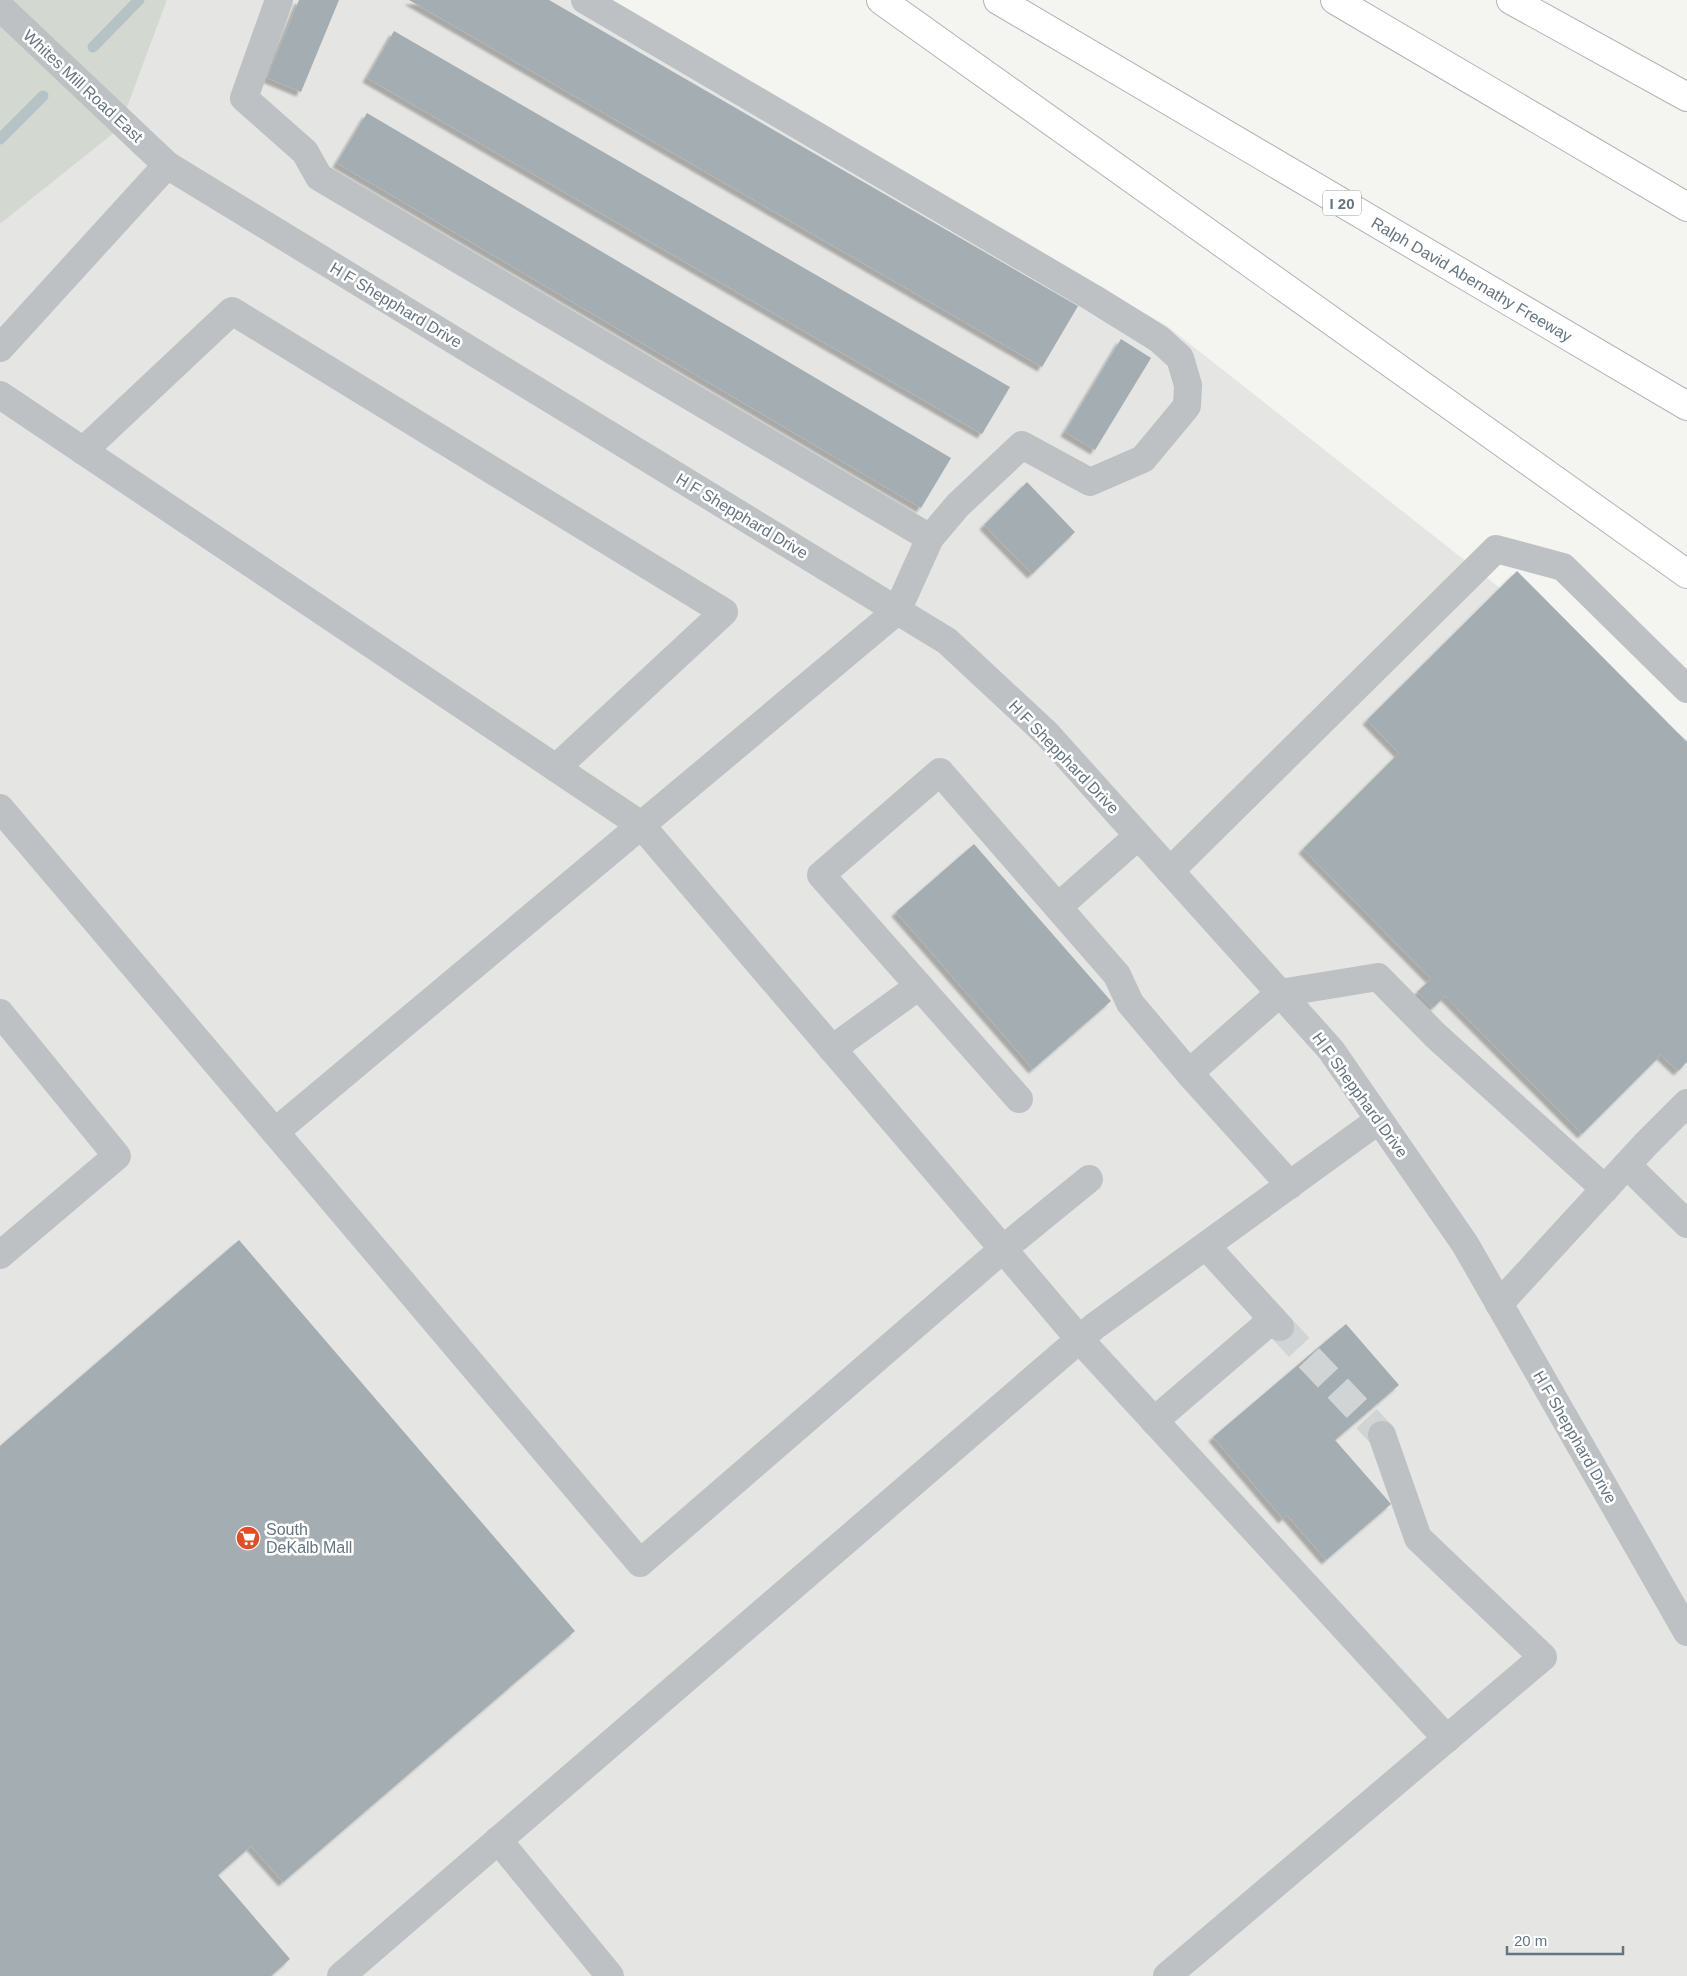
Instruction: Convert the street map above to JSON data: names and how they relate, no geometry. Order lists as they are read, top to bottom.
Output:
{
  "streets": {
    "highway": ["I 20", "Ralph David Abernathy Freeway"],
    "street": ["Whites Mill Road East", "H F Shepphard Drive"]
  },
  "crossings": [
    ["Whites Mill Road East", "H F Shepphard Drive"]
  ],
  "places": {
    "supermarket": ["South DeKalb Mall"]
  },
  "scale_bar": "20 m"
}
